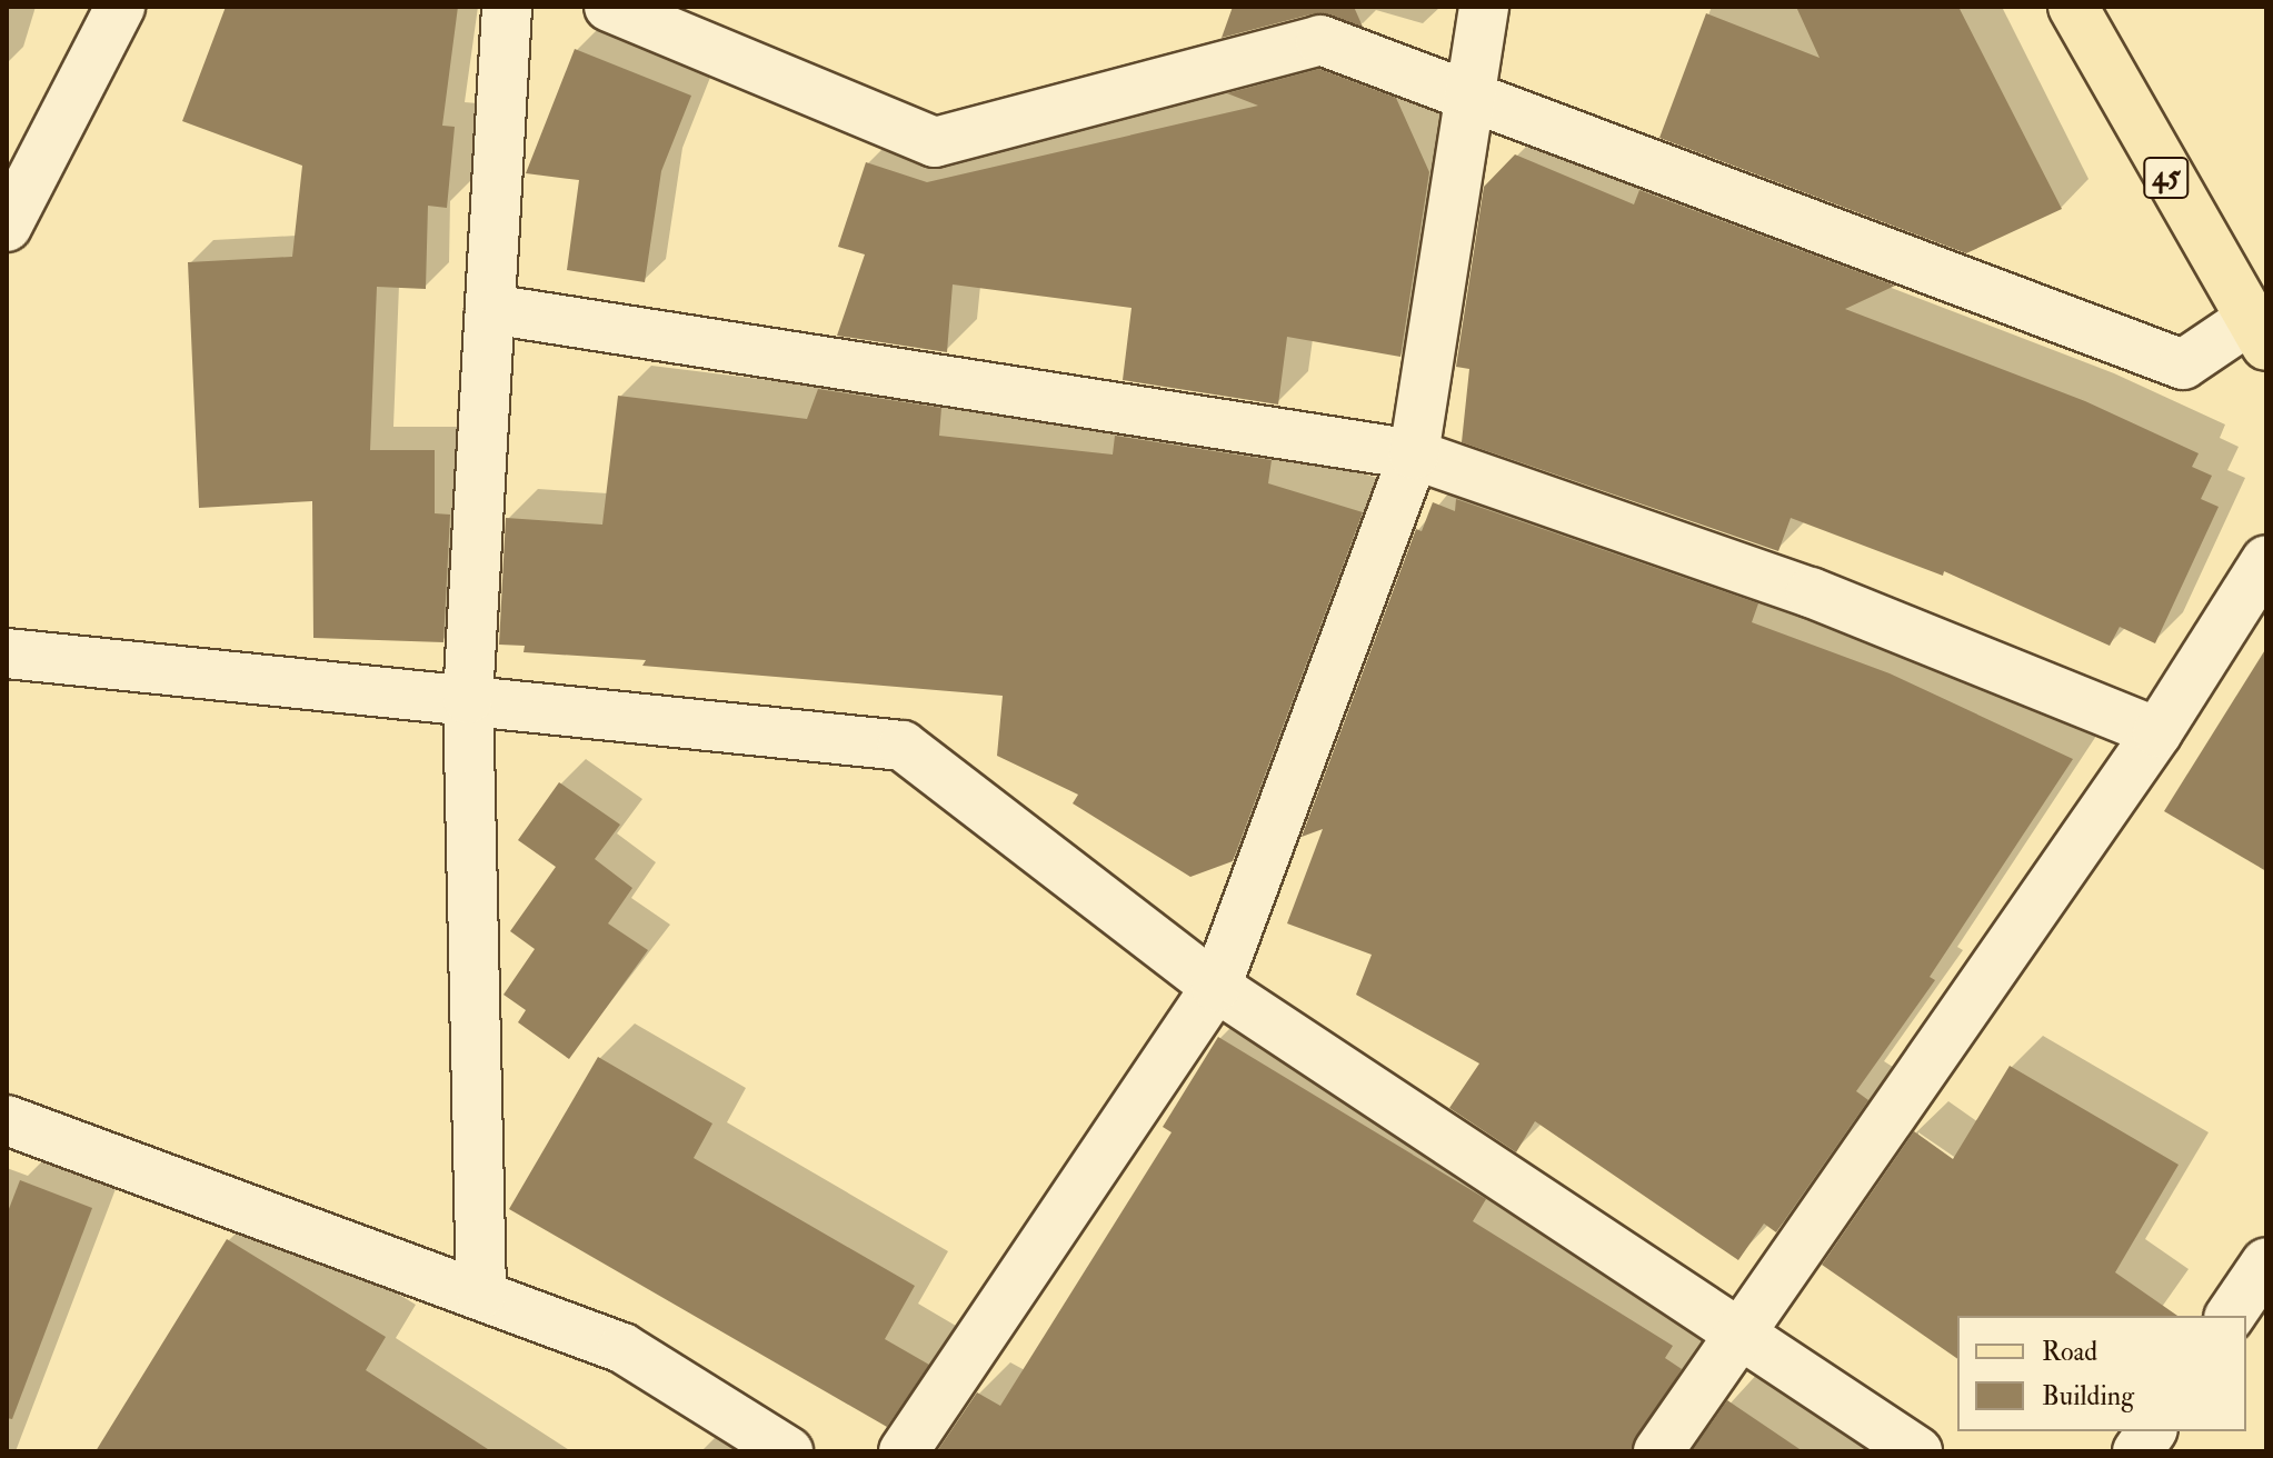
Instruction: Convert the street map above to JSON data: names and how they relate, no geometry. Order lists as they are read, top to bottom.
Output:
{
  "streets": {
    "main road": ["45"]
  },
  "legend": ["Road", "Building"]
}
